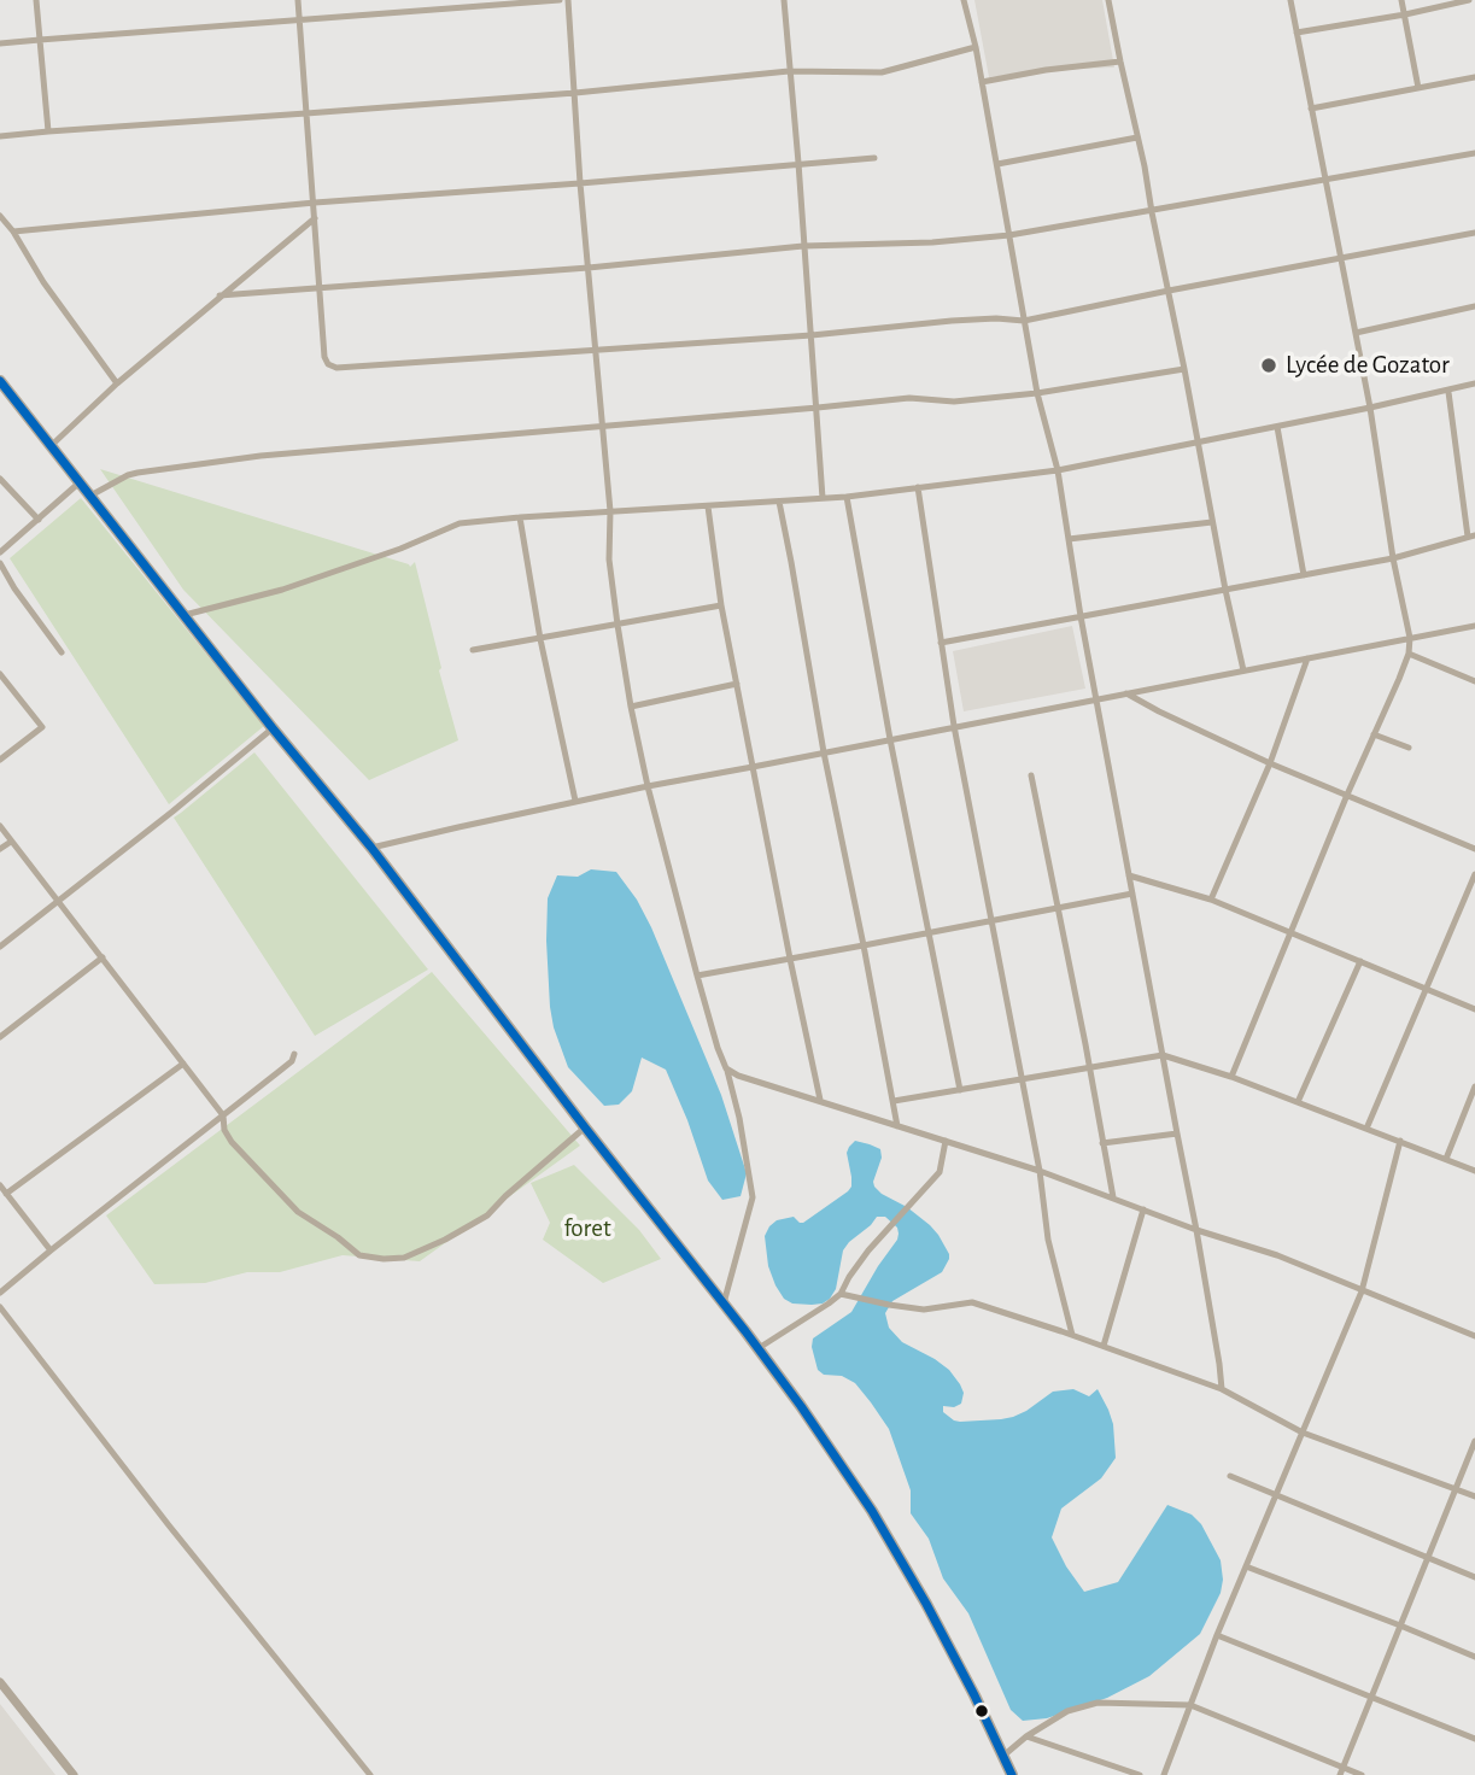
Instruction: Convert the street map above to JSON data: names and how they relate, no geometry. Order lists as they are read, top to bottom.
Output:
{
  "parks": ["foret"],
  "places": ["Lycée de Gozator"]
}
